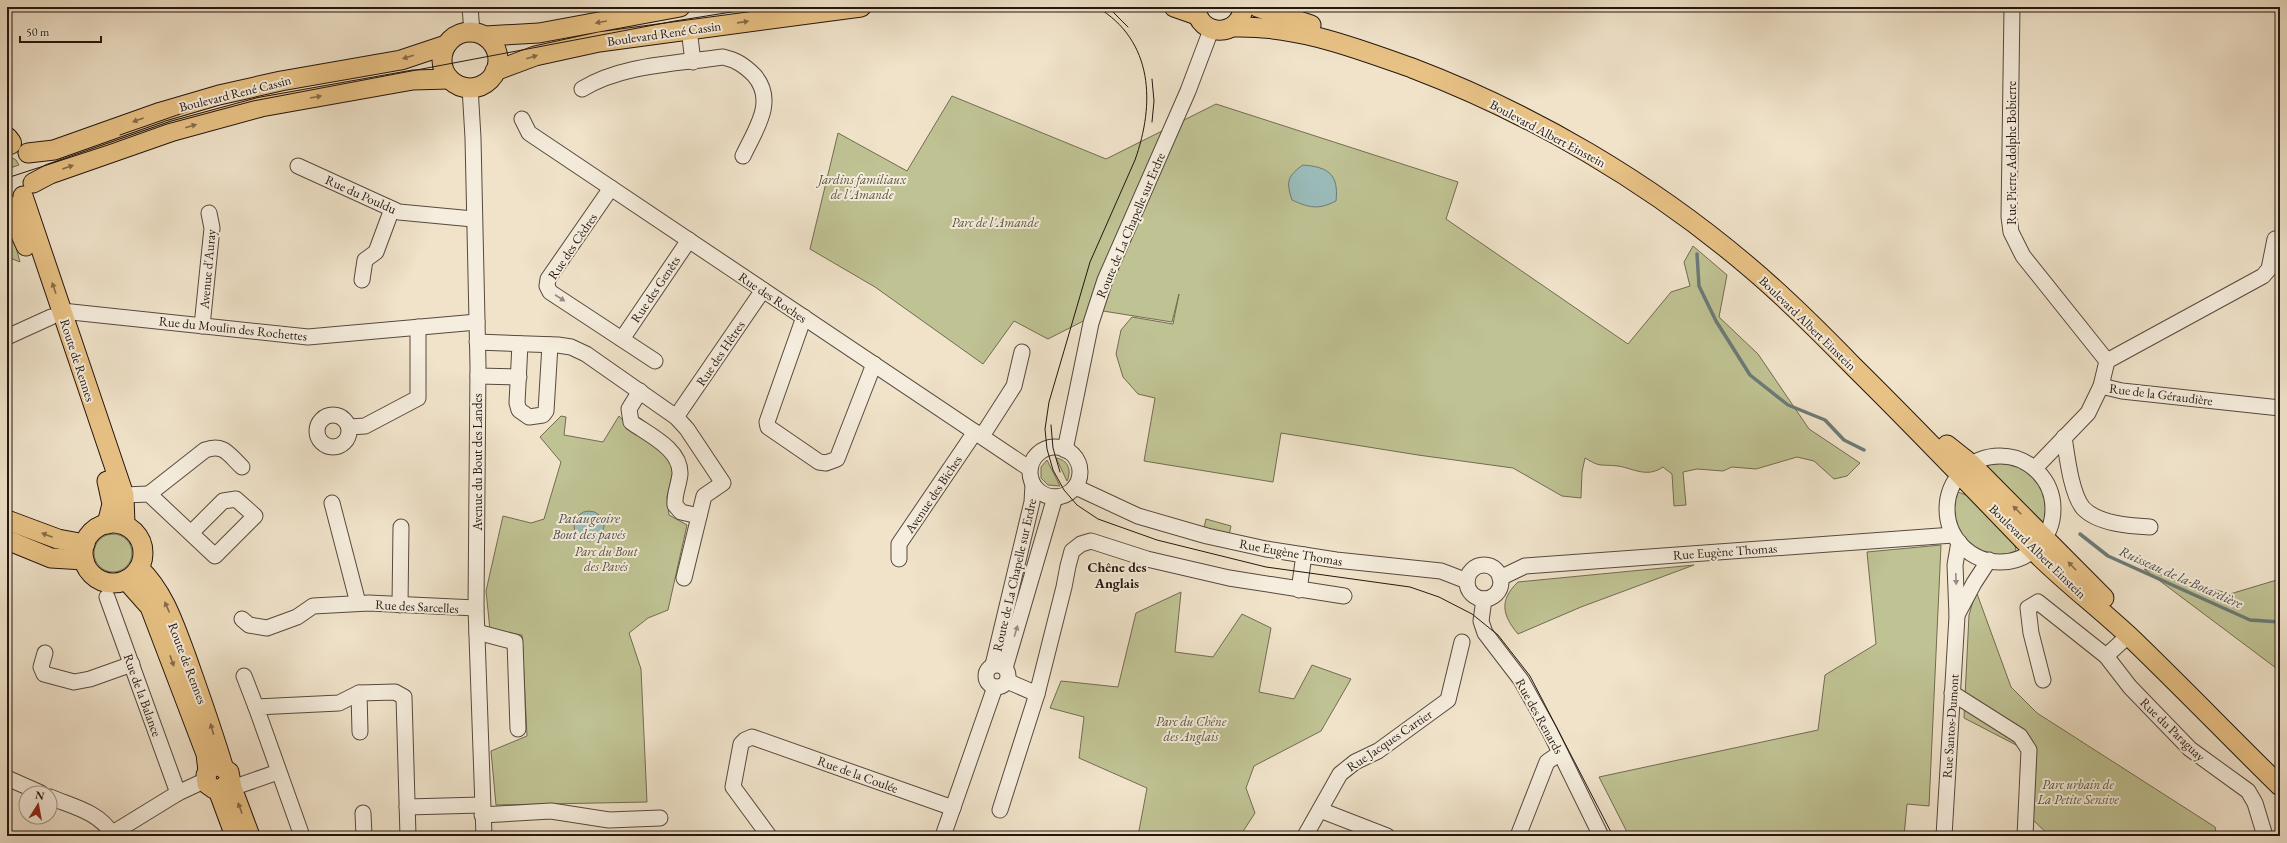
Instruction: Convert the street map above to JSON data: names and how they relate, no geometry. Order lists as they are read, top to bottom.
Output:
{
  "streets": {
    "main road": ["Boulevard René Cassin", "Boulevard Albert Einstein", "Route de Rennes"],
    "street": [
      "Rue Pierre Adolphe Bobierre",
      "Rue du Pouldu",
      "Route de La Chapelle sur Erdre",
      "Rue des Cèdres",
      "Avenue d'Auray",
      "Rue des Genêts",
      "Rue des Roches",
      "Rue du Moulin des Rochettes",
      "Rue des Hêtres",
      "Rue de la Géraudière",
      "Avenue du Bout des Landes",
      "Avenue des Biches",
      "Rue Eugène Thomas",
      "Rue des Sarcelles",
      "Rue de la Balance",
      "Rue des Renards",
      "Rue Santos-Dumont",
      "Rue du Paraguay",
      "Rue Jacques Cartier",
      "Rue de la Coulée"
    ]
  },
  "crossings": [
    ["Boulevard René Cassin", "Route de Rennes"],
    ["Boulevard René Cassin", "Avenue du Bout des Landes"],
    ["Boulevard Albert Einstein", "Route de La Chapelle sur Erdre"],
    ["Rue du Pouldu", "Avenue du Bout des Landes"],
    ["Route de La Chapelle sur Erdre", "Rue des Roches"],
    ["Route de La Chapelle sur Erdre", "Rue Eugène Thomas"],
    ["Route de La Chapelle sur Erdre", "Rue de la Coulée"],
    ["Rue des Cèdres", "Rue des Genêts"],
    ["Rue des Cèdres", "Rue des Roches"],
    ["Avenue d'Auray", "Rue du Moulin des Rochettes"],
    ["Rue des Genêts", "Rue des Roches"],
    ["Rue des Roches", "Rue des Hêtres"],
    ["Rue des Roches", "Avenue des Biches"],
    ["Rue des Roches", "Rue Eugène Thomas"],
    ["Rue du Moulin des Rochettes", "Route de Rennes"],
    ["Rue du Moulin des Rochettes", "Avenue du Bout des Landes"],
    ["Avenue du Bout des Landes", "Rue des Sarcelles"],
    ["Rue Eugène Thomas", "Rue des Renards"],
    ["Rue Eugène Thomas", "Rue Santos-Dumont"]
  ],
  "districts": ["Chêne des Anglais"],
  "water": ["Pataugeoire Bout des pavés", "Ruisseau de la Botardière"],
  "parks": [
    "Jardins familiaux de l'Amande",
    "Parc de l'Amande",
    "Parc du Bout des Pavés",
    "Parc du Chêne des Anglais",
    "Parc urbain de La Petite Sensive"
  ],
  "scale_bar": "50 m",
  "north": "top"
}
